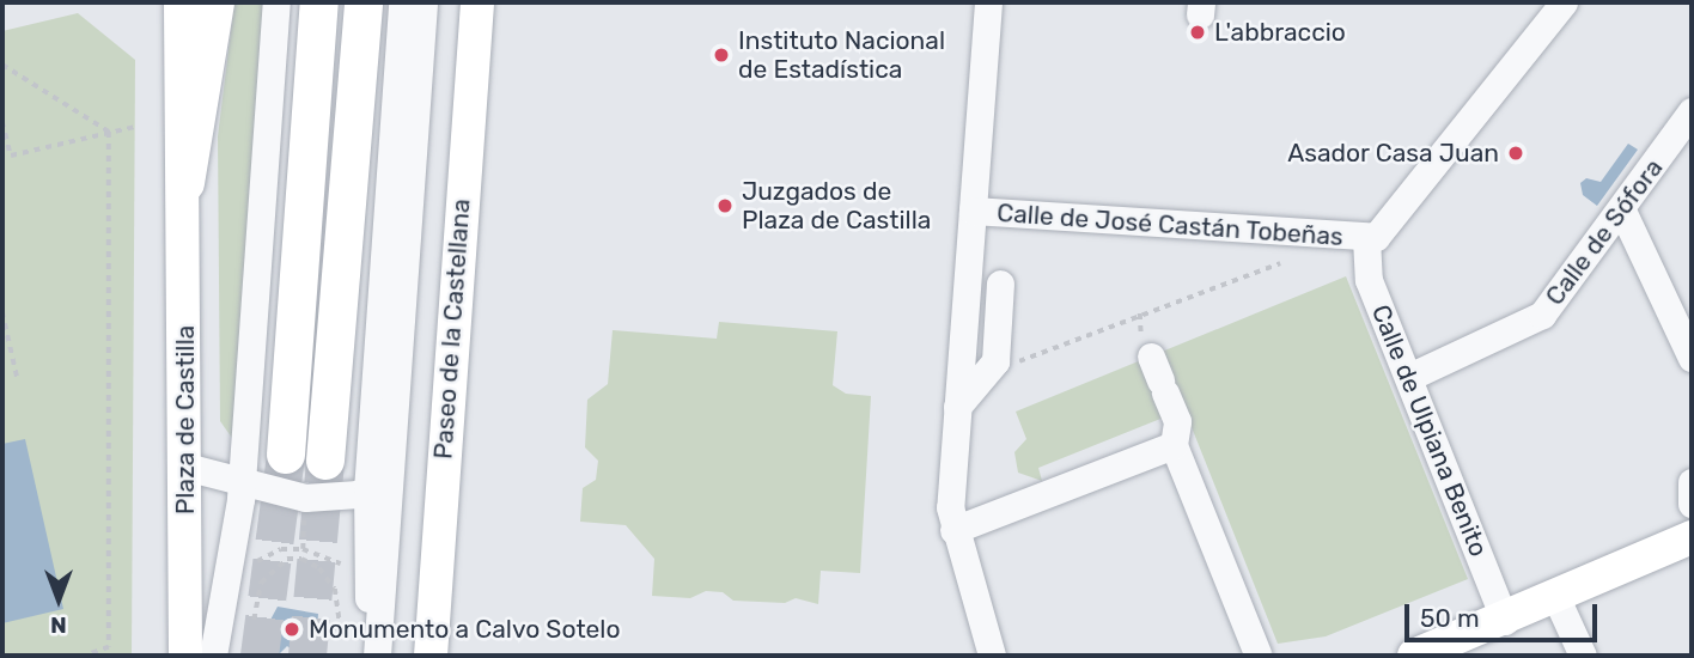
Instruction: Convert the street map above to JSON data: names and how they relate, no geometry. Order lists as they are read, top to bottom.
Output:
{
  "streets": {
    "main road": ["Paseo de la Castellana", "Plaza de Castilla"],
    "street": ["Calle de José Castán Tobeñas", "Calle de Sófora", "Calle de Ulpiana Benito"]
  },
  "crossings": [
    ["Calle de José Castán Tobeñas", "Calle de Ulpiana Benito"],
    ["Calle de Sófora", "Calle de Ulpiana Benito"]
  ],
  "places": [
    "L'abbraccio",
    "Instituto Nacional de Estadística",
    "Asador Casa Juan",
    "Juzgados de Plaza de Castilla",
    "Monumento a Calvo Sotelo"
  ],
  "scale_bar": "50 m",
  "north": "bottom"
}
